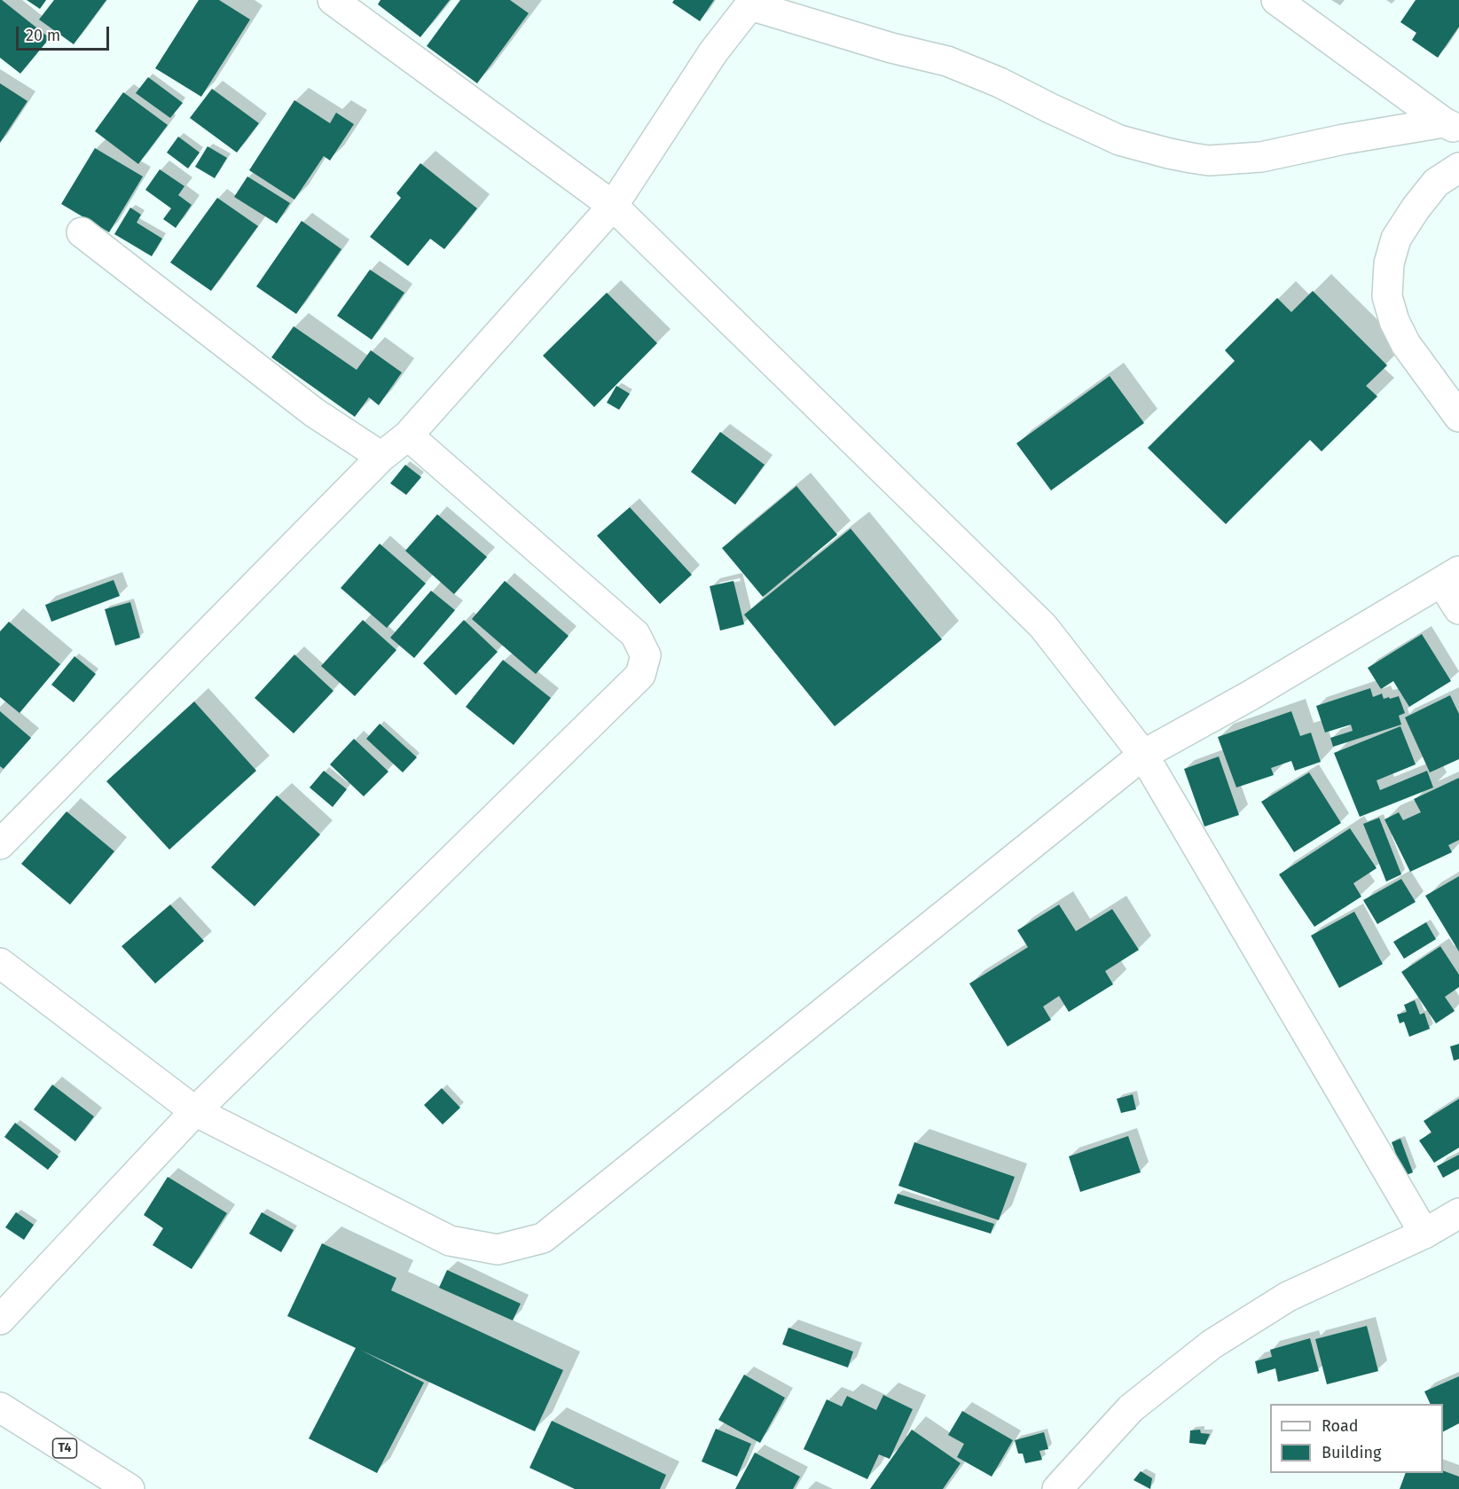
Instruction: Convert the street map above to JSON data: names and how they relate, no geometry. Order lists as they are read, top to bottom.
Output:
{
  "streets": {
    "main road": ["T4"]
  },
  "legend": ["Road", "Building"],
  "scale_bar": "20 m"
}
